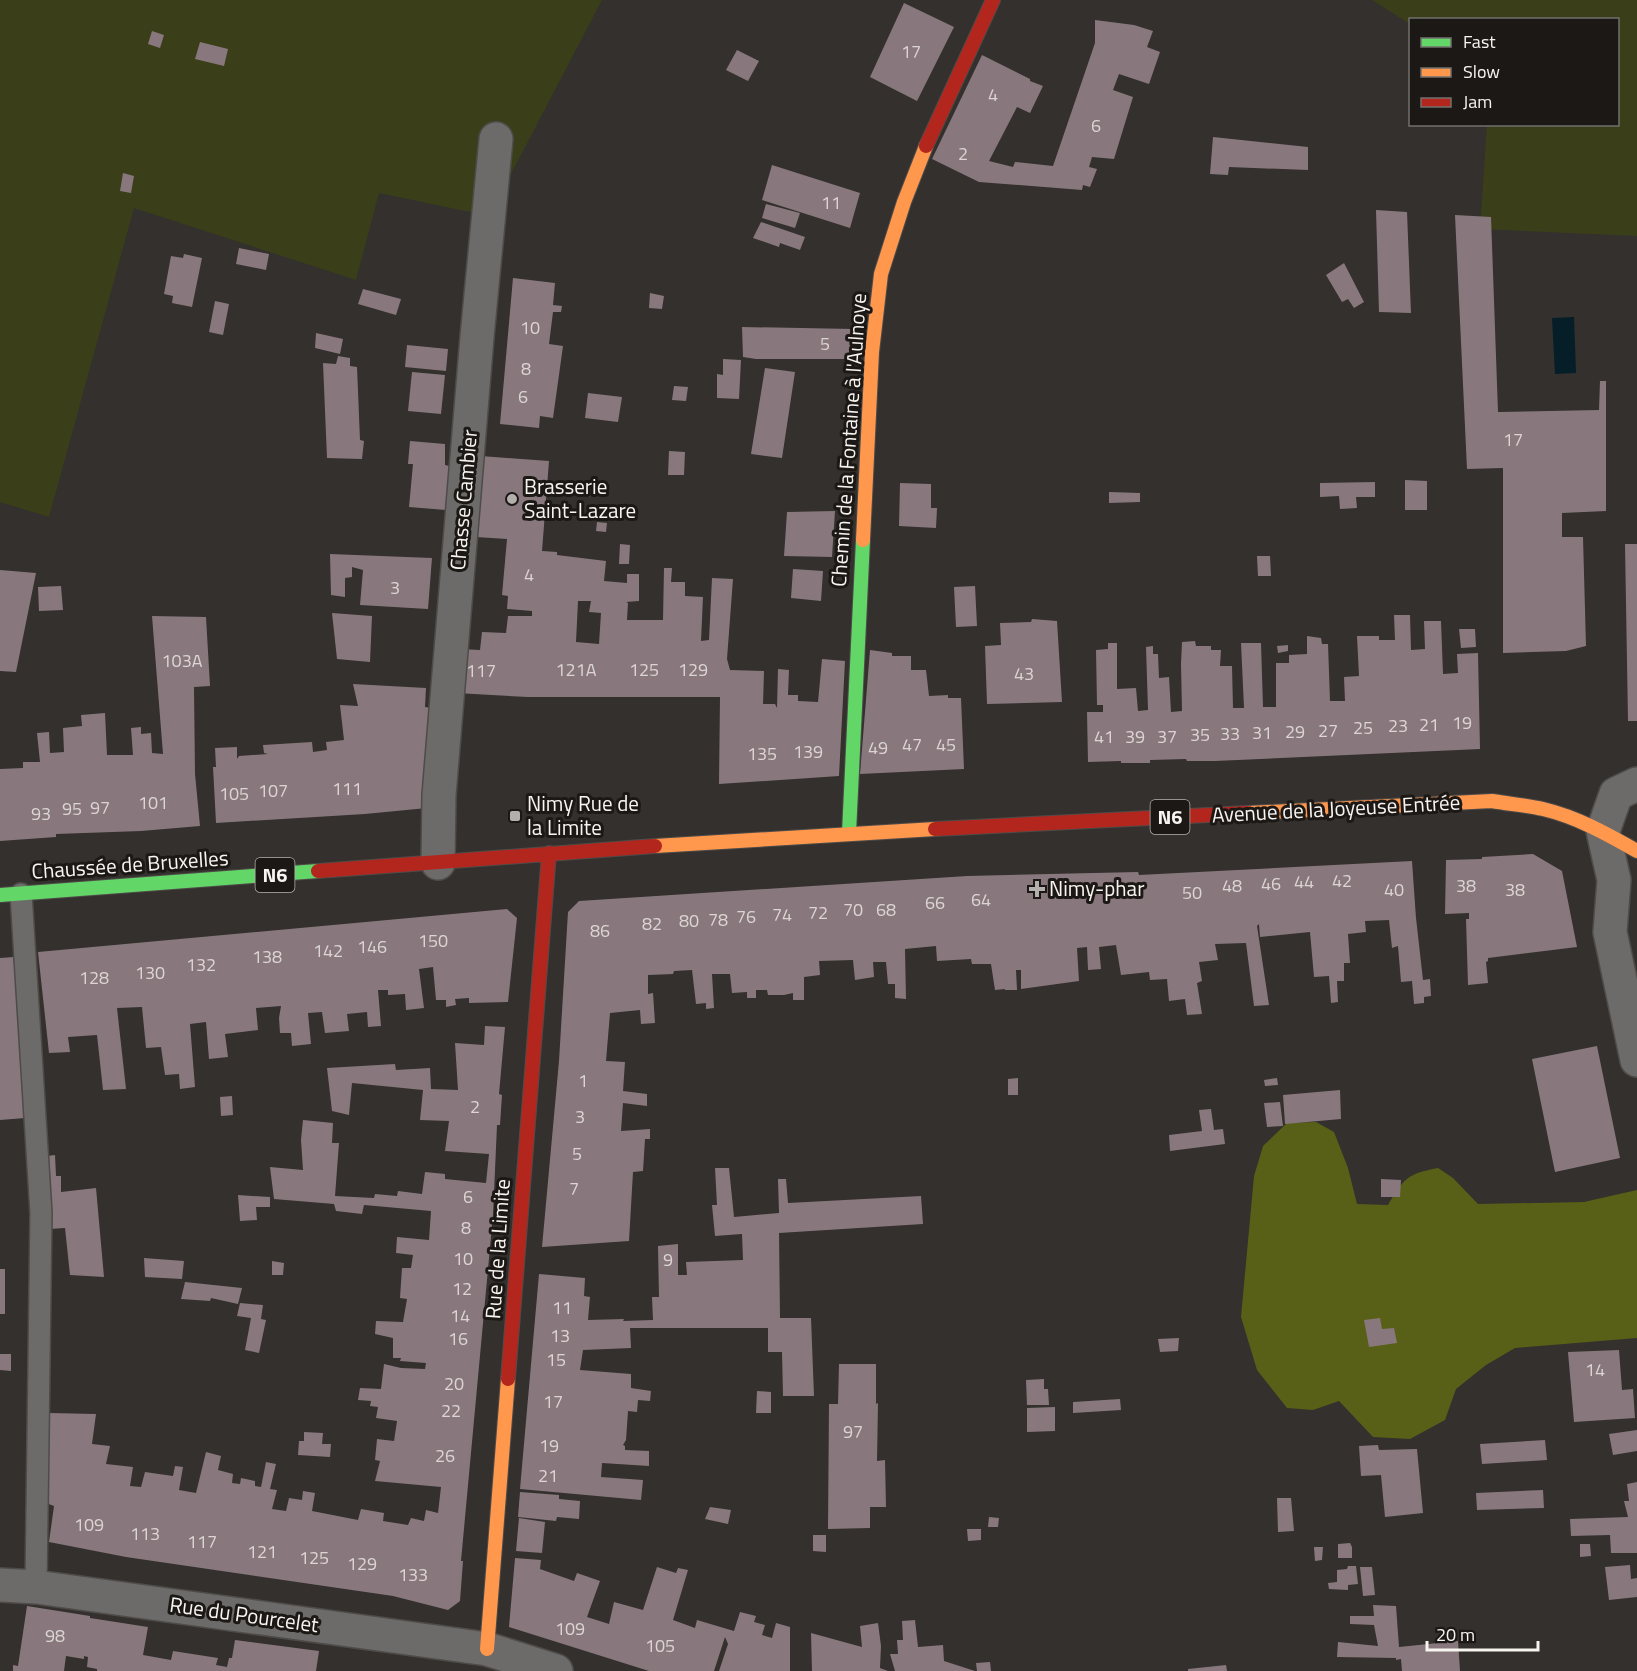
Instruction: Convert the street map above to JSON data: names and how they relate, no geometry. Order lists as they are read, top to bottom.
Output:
{
  "streets": {
    "street": [
      "Chemin de la Fontaine à l'Aulnoye",
      "Chasse Cambier",
      "Avenue de la Joyeuse Entrée",
      "N6",
      "Chaussée de Bruxelles",
      "Rue de la Limite",
      "Rue du Pourcelet"
    ]
  },
  "crossings": [
    ["Chemin de la Fontaine à l'Aulnoye", "Avenue de la Joyeuse Entrée"],
    ["Chemin de la Fontaine à l'Aulnoye", "N6"],
    ["Chasse Cambier", "Chaussée de Bruxelles"],
    ["Avenue de la Joyeuse Entrée", "N6"],
    ["N6", "Chaussée de Bruxelles"],
    ["N6", "Rue de la Limite"],
    ["Chaussée de Bruxelles", "Rue de la Limite"],
    ["Rue de la Limite", "Rue du Pourcelet"]
  ],
  "places": {
    "other": ["Brasserie Saint-Lazare"],
    "transit": ["Nimy Rue de la Limite"],
    "health": ["Nimy-phar"]
  },
  "house_numbers": [
    "17",
    "4",
    "6",
    "2",
    "11",
    "10",
    "5",
    "8",
    "6",
    "17",
    "4",
    "3",
    "103A",
    "121A",
    "125",
    "129",
    "117",
    "43",
    "19",
    "21",
    "23",
    "25",
    "27",
    "29",
    "31",
    "33",
    "35",
    "41",
    "39",
    "37",
    "47",
    "45",
    "49",
    "139",
    "135",
    "111",
    "107",
    "105",
    "101",
    "97",
    "95",
    "93",
    "42",
    "44",
    "46",
    "48",
    "38",
    "40",
    "38",
    "50",
    "64",
    "66",
    "70",
    "68",
    "72",
    "74",
    "76",
    "78",
    "80",
    "82",
    "86",
    "150",
    "146",
    "142",
    "138",
    "132",
    "130",
    "128",
    "1",
    "2",
    "3",
    "5",
    "7",
    "6",
    "8",
    "10",
    "9",
    "12",
    "11",
    "14",
    "13",
    "16",
    "15",
    "14",
    "20",
    "17",
    "22",
    "97",
    "19",
    "26",
    "21",
    "109",
    "113",
    "117",
    "121",
    "125",
    "129",
    "133",
    "109",
    "98",
    "105"
  ],
  "legend": ["Fast", "Slow", "Jam"],
  "scale_bar": "20 m"
}
